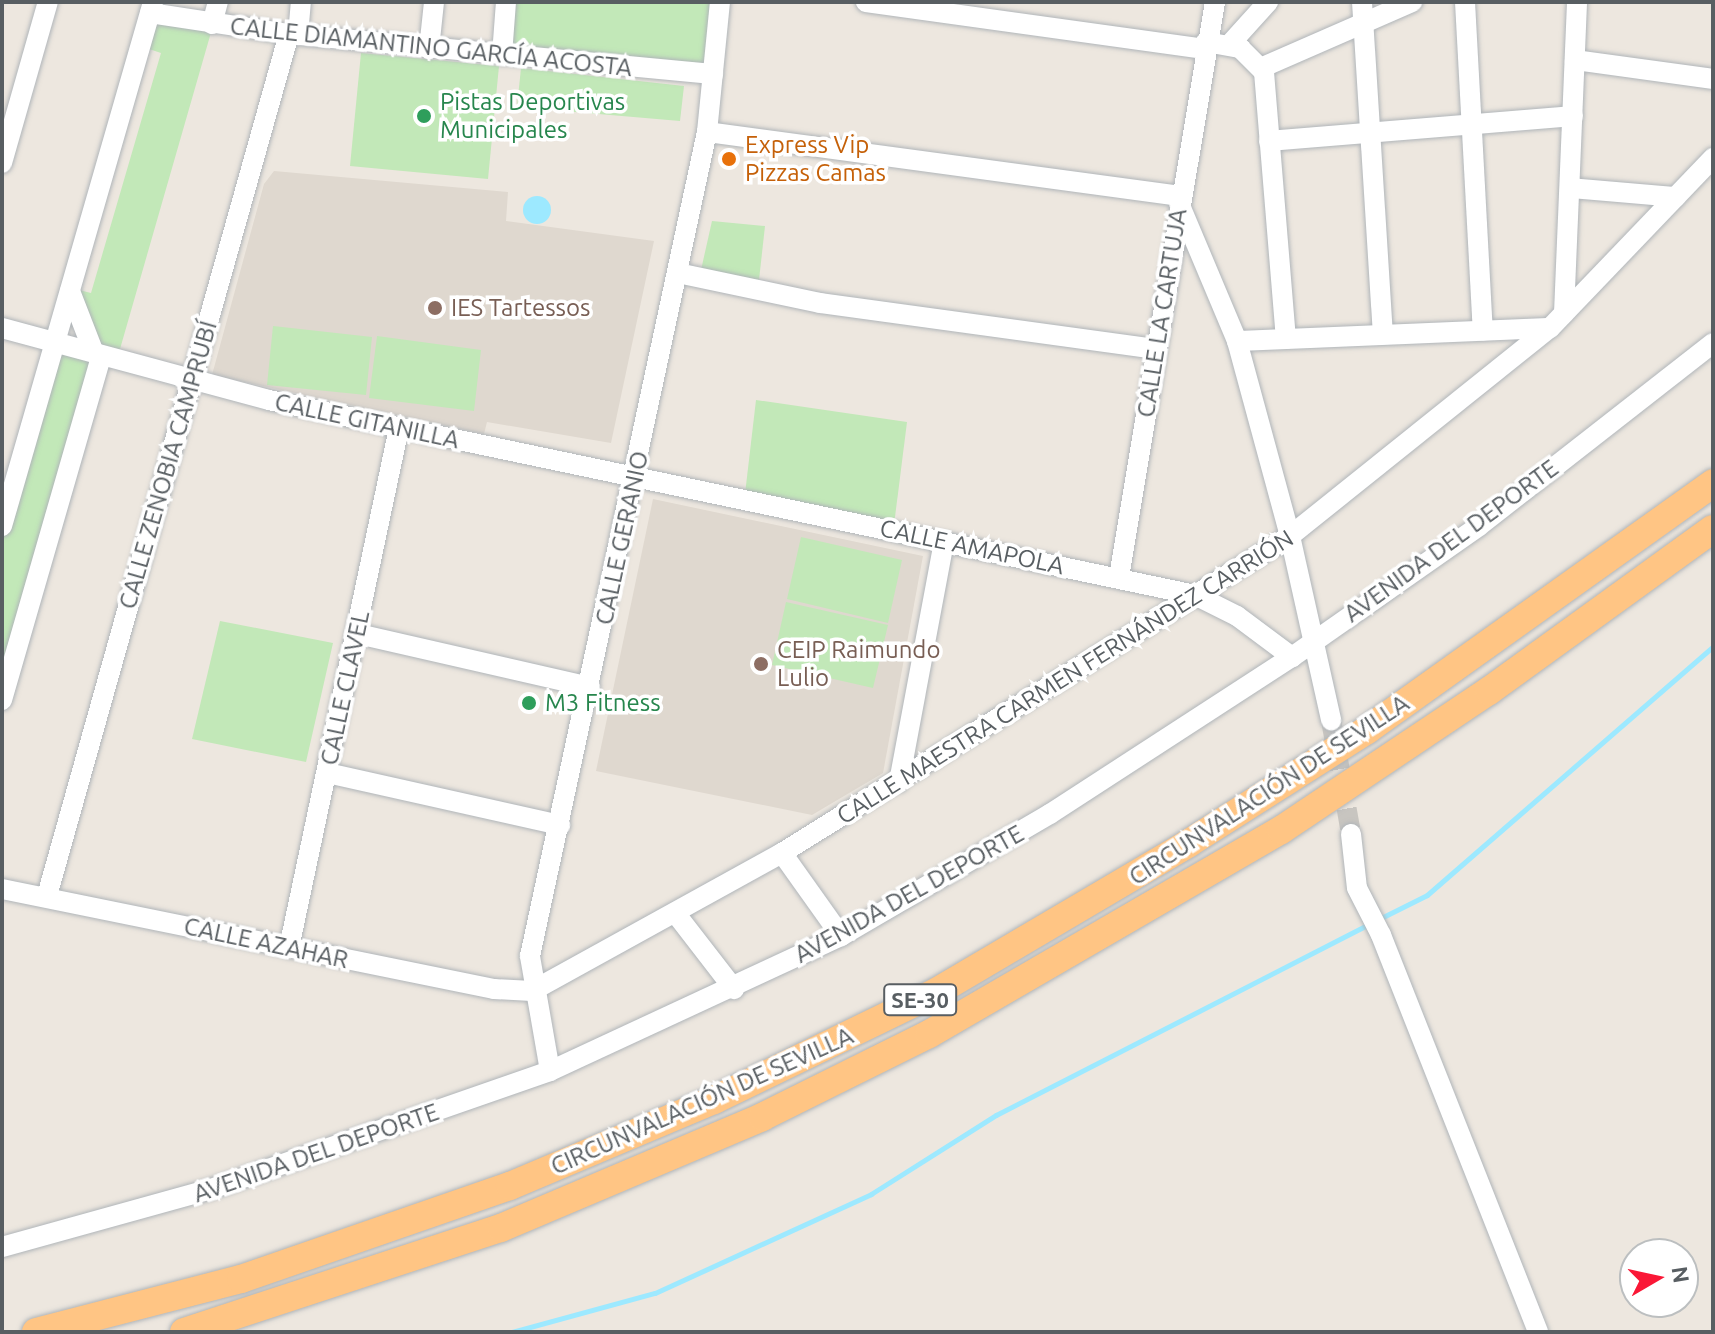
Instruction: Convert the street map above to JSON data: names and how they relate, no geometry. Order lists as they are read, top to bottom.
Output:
{
  "streets": {
    "highway": ["CIRCUNVALACIÓN DE SEVILLA", "SE-30"],
    "street": [
      "CALLE DIAMANTINO GARCÍA ACOSTA",
      "CALLE LA CARTUJA",
      "CALLE GITANILLA",
      "CALLE ZENOBIA CAMPRUBÍ",
      "CALLE GERANIO",
      "AVENIDA DEL DEPORTE",
      "CALLE AMAPOLA",
      "CALLE MAESTRA CARMEN FERNÁNDEZ CARRIÓN",
      "CALLE CLAVEL",
      "CALLE AZAHAR"
    ]
  },
  "crossings": [
    ["CALLE DIAMANTINO GARCÍA ACOSTA", "CALLE ZENOBIA CAMPRUBÍ"],
    ["CALLE DIAMANTINO GARCÍA ACOSTA", "CALLE GERANIO"],
    ["CALLE LA CARTUJA", "CALLE AMAPOLA"],
    ["CALLE GITANILLA", "CALLE ZENOBIA CAMPRUBÍ"],
    ["CALLE GITANILLA", "CALLE GERANIO"],
    ["CALLE GITANILLA", "CALLE AMAPOLA"],
    ["CALLE GITANILLA", "CALLE CLAVEL"],
    ["CALLE ZENOBIA CAMPRUBÍ", "CALLE AZAHAR"],
    ["CALLE GERANIO", "AVENIDA DEL DEPORTE"],
    ["CALLE GERANIO", "CALLE AMAPOLA"],
    ["CALLE GERANIO", "CALLE MAESTRA CARMEN FERNÁNDEZ CARRIÓN"],
    ["CALLE GERANIO", "CALLE AZAHAR"],
    ["AVENIDA DEL DEPORTE", "CALLE AMAPOLA"],
    ["CALLE AMAPOLA", "CALLE MAESTRA CARMEN FERNÁNDEZ CARRIÓN"],
    ["CALLE MAESTRA CARMEN FERNÁNDEZ CARRIÓN", "CALLE AZAHAR"],
    ["CALLE CLAVEL", "CALLE AZAHAR"]
  ],
  "places": [
    "Pistas Deportivas Municipales",
    "Express Vip Pizzas Camas",
    "IES Tartessos",
    "CEIP Raimundo Lulio",
    "M3 Fitness"
  ],
  "north": "right"
}
